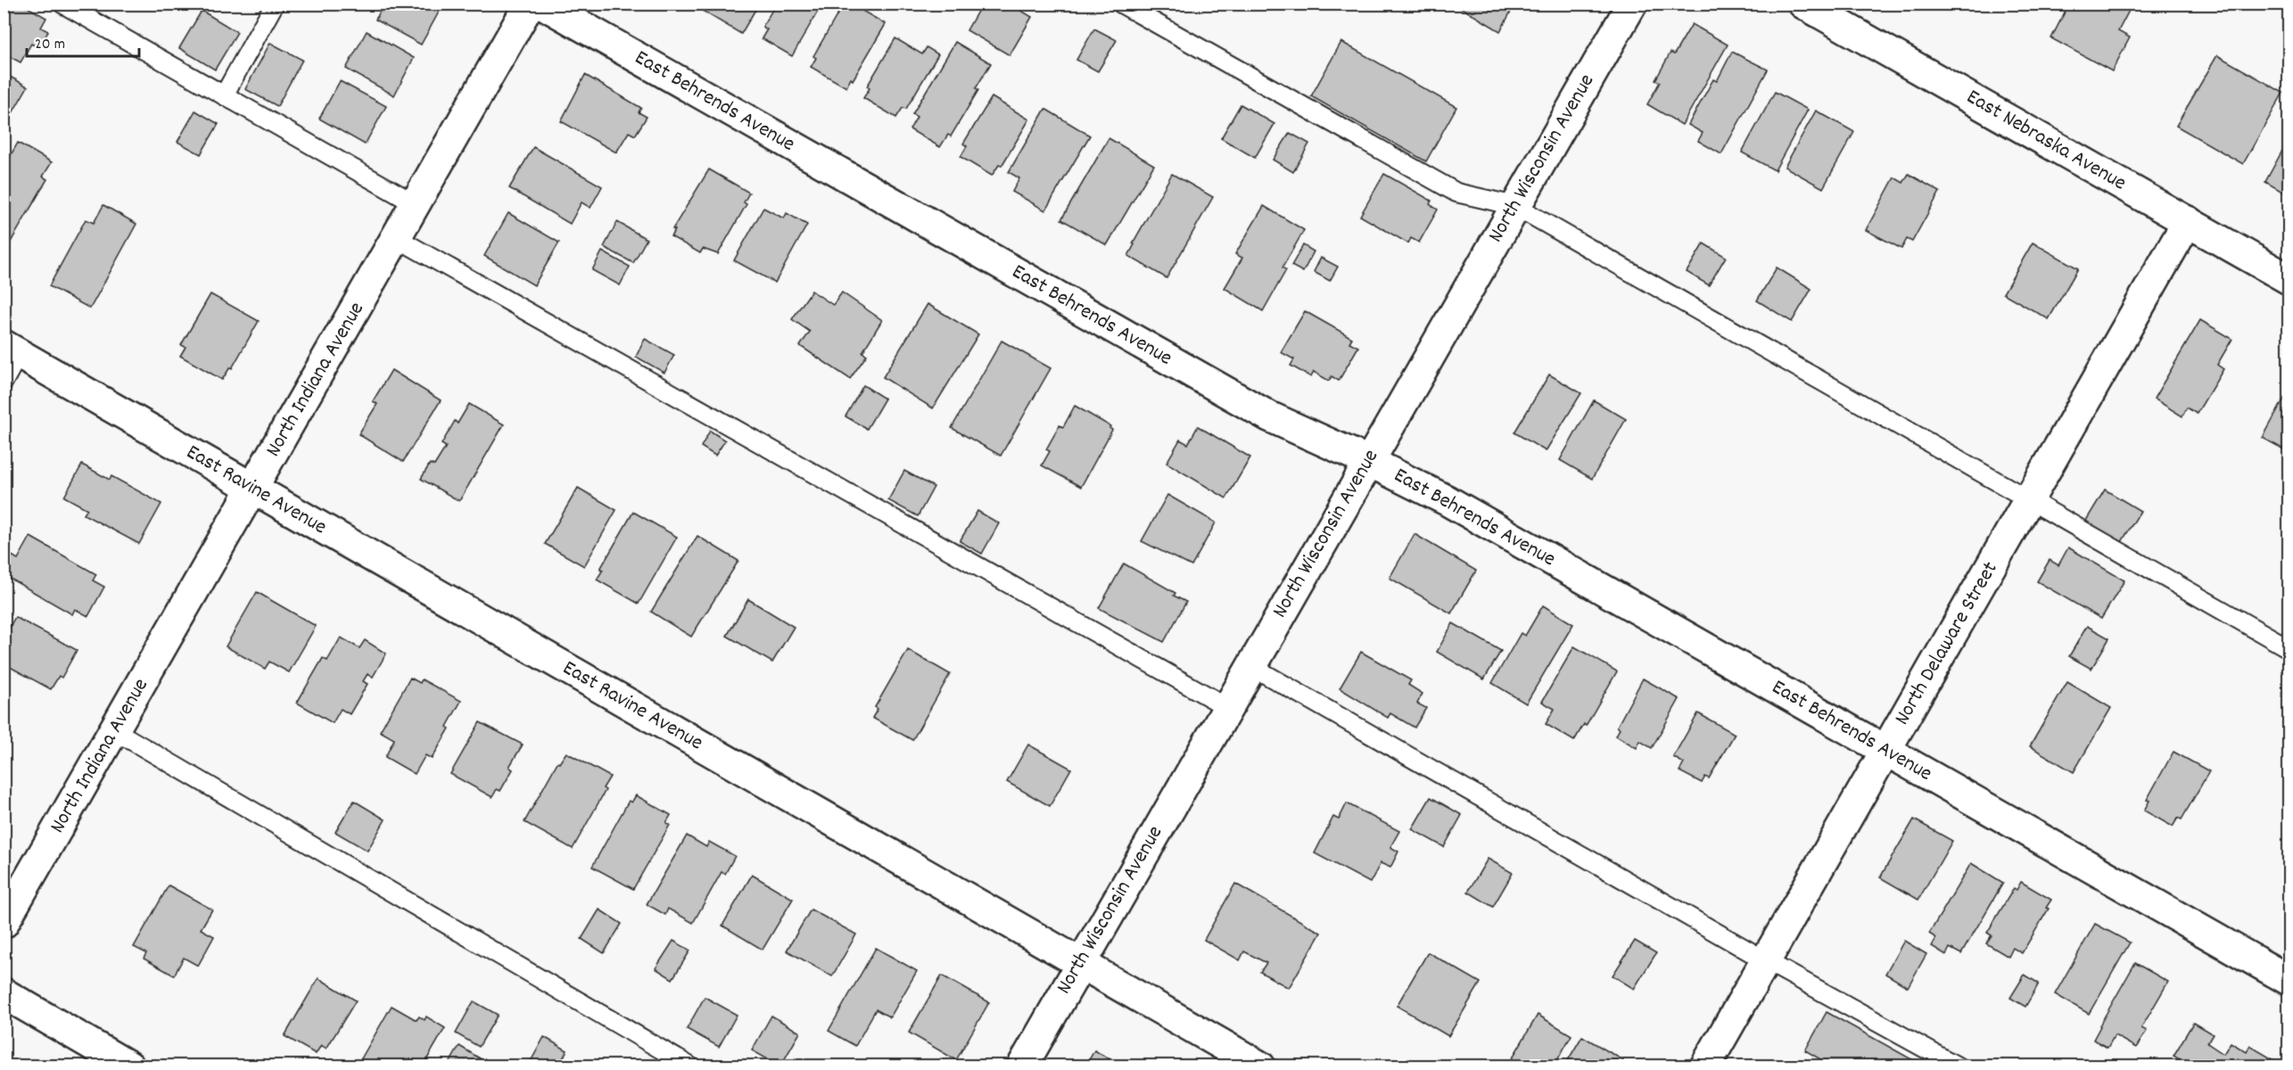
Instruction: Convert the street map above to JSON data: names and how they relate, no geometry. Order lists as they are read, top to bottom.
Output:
{
  "streets": {
    "street": [
      "East Behrends Avenue",
      "East Nebraska Avenue",
      "North Wisconsin Avenue",
      "North Indiana Avenue",
      "East Ravine Avenue",
      "North Delaware Street"
    ]
  },
  "crossings": [
    ["East Behrends Avenue", "North Wisconsin Avenue"],
    ["East Behrends Avenue", "North Delaware Street"],
    ["East Nebraska Avenue", "North Delaware Street"],
    ["North Wisconsin Avenue", "East Ravine Avenue"],
    ["North Indiana Avenue", "East Ravine Avenue"]
  ],
  "scale_bar": "20 m"
}
